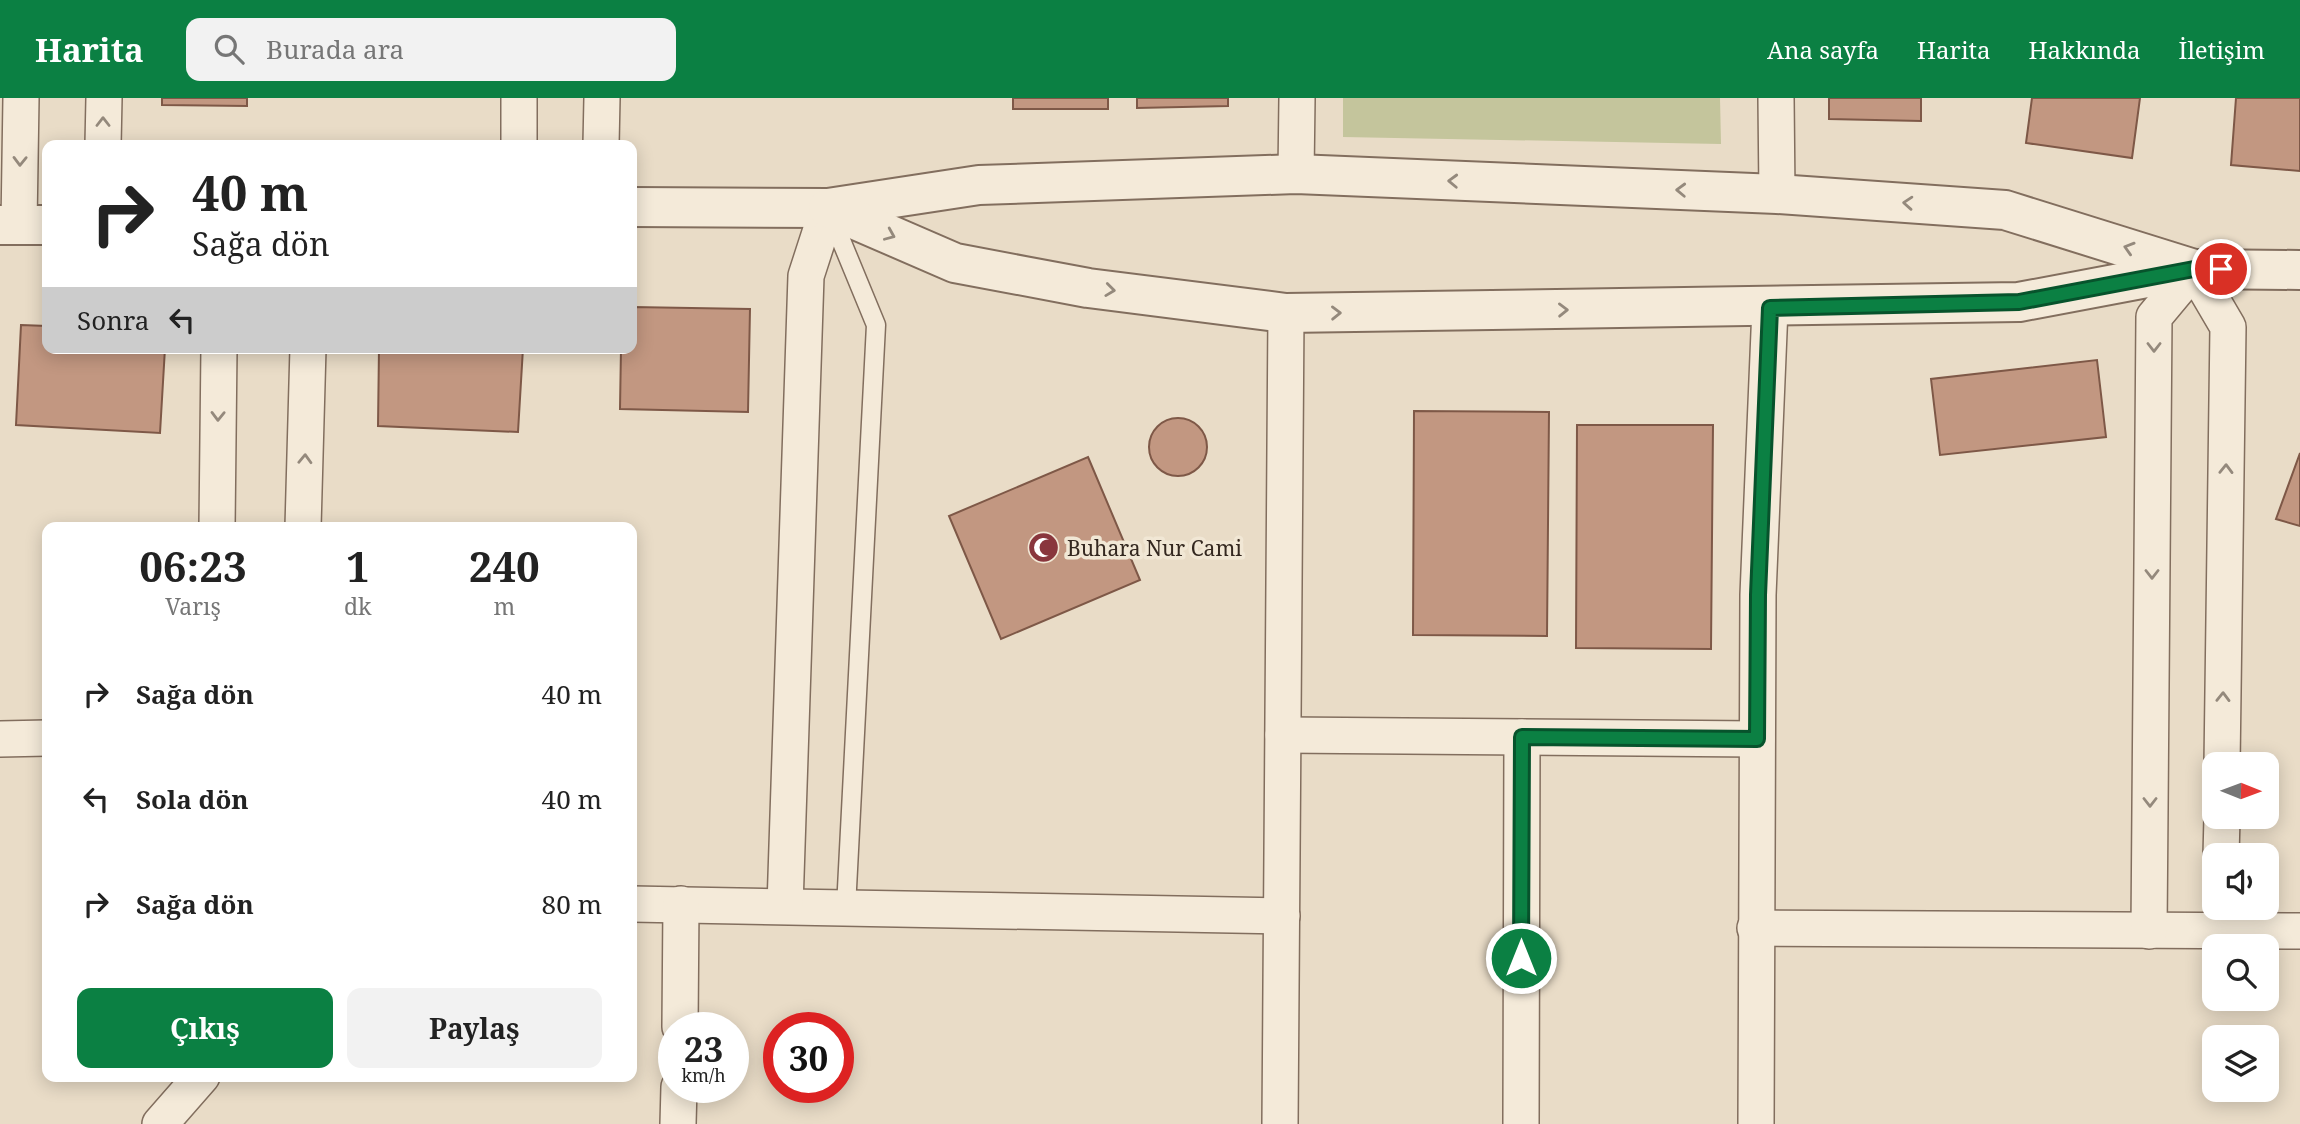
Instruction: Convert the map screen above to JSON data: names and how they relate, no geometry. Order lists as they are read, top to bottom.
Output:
{
  "places": {
    "mosque": ["Buhara Nur Cami"]
  },
  "north": "right",
  "page": {
    "header": "Harita",
    "search": "Burada ara",
    "nav": [
      "Ana sayfa",
      "Harita",
      "Hakkında",
      "İletişim"
    ],
    "turn": ["40 m", "Sağa dön"],
    "then": "Sonra",
    "eta": [
      "06:23",
      "Varış",
      "1",
      "dk",
      "240",
      "m"
    ],
    "list": [
      {
        "name": "Sağa dön",
        "value": "40 m"
      },
      {
        "name": "Sola dön",
        "value": "40 m"
      },
      {
        "name": "Sağa dön",
        "value": "80 m"
      }
    ],
    "buttons": ["Çıkış", "Paylaş"],
    "speed": "23 km/h",
    "limit": "30"
  }
}
